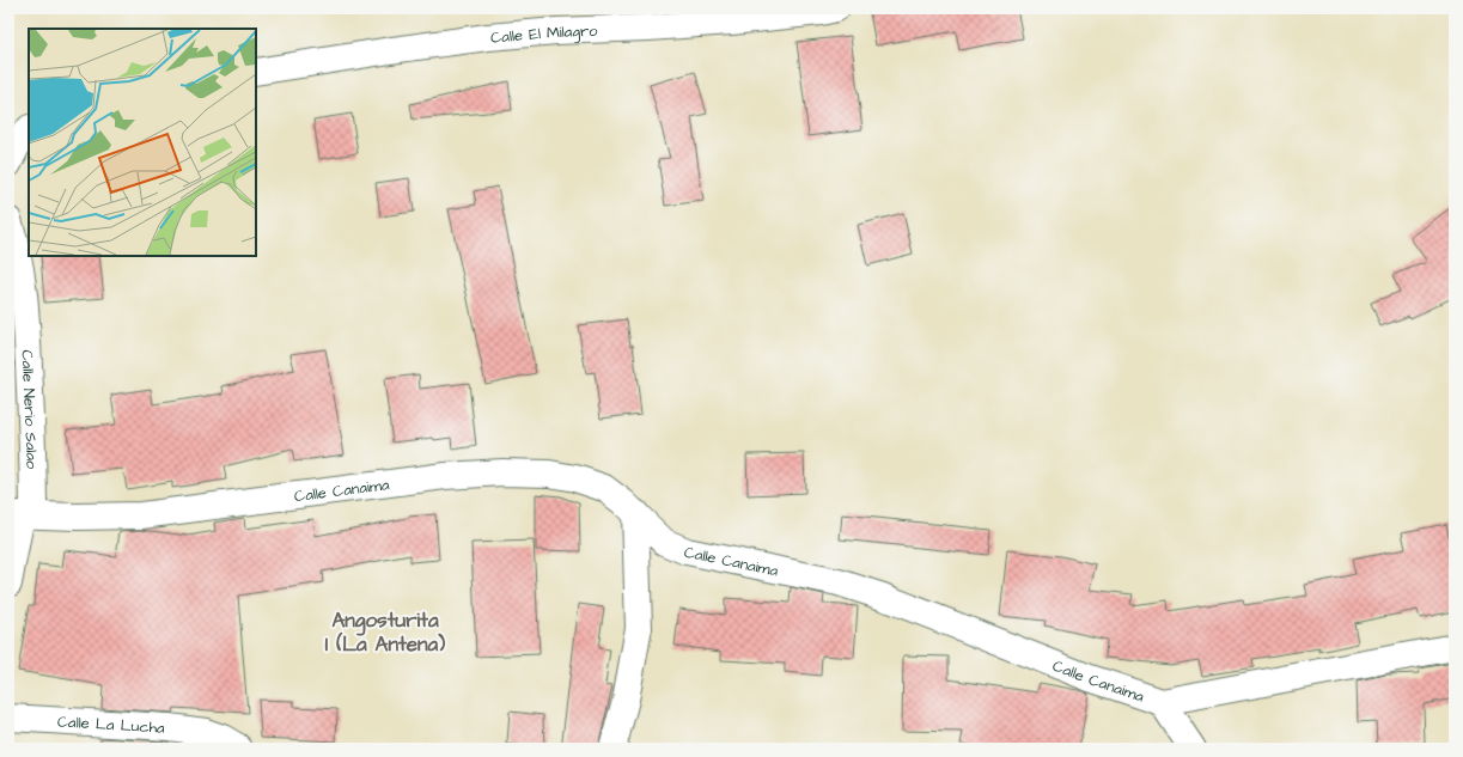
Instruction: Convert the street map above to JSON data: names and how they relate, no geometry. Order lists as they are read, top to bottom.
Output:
{
  "streets": {
    "street": [
      "Calle El Milagro",
      "Calle Nerio Salao",
      "Calle Canaima",
      "Calle La Lucha"
    ]
  },
  "crossings": [
    ["Calle Nerio Salao", "Calle Canaima"]
  ],
  "districts": ["Angosturita I (La Antena)"]
}
